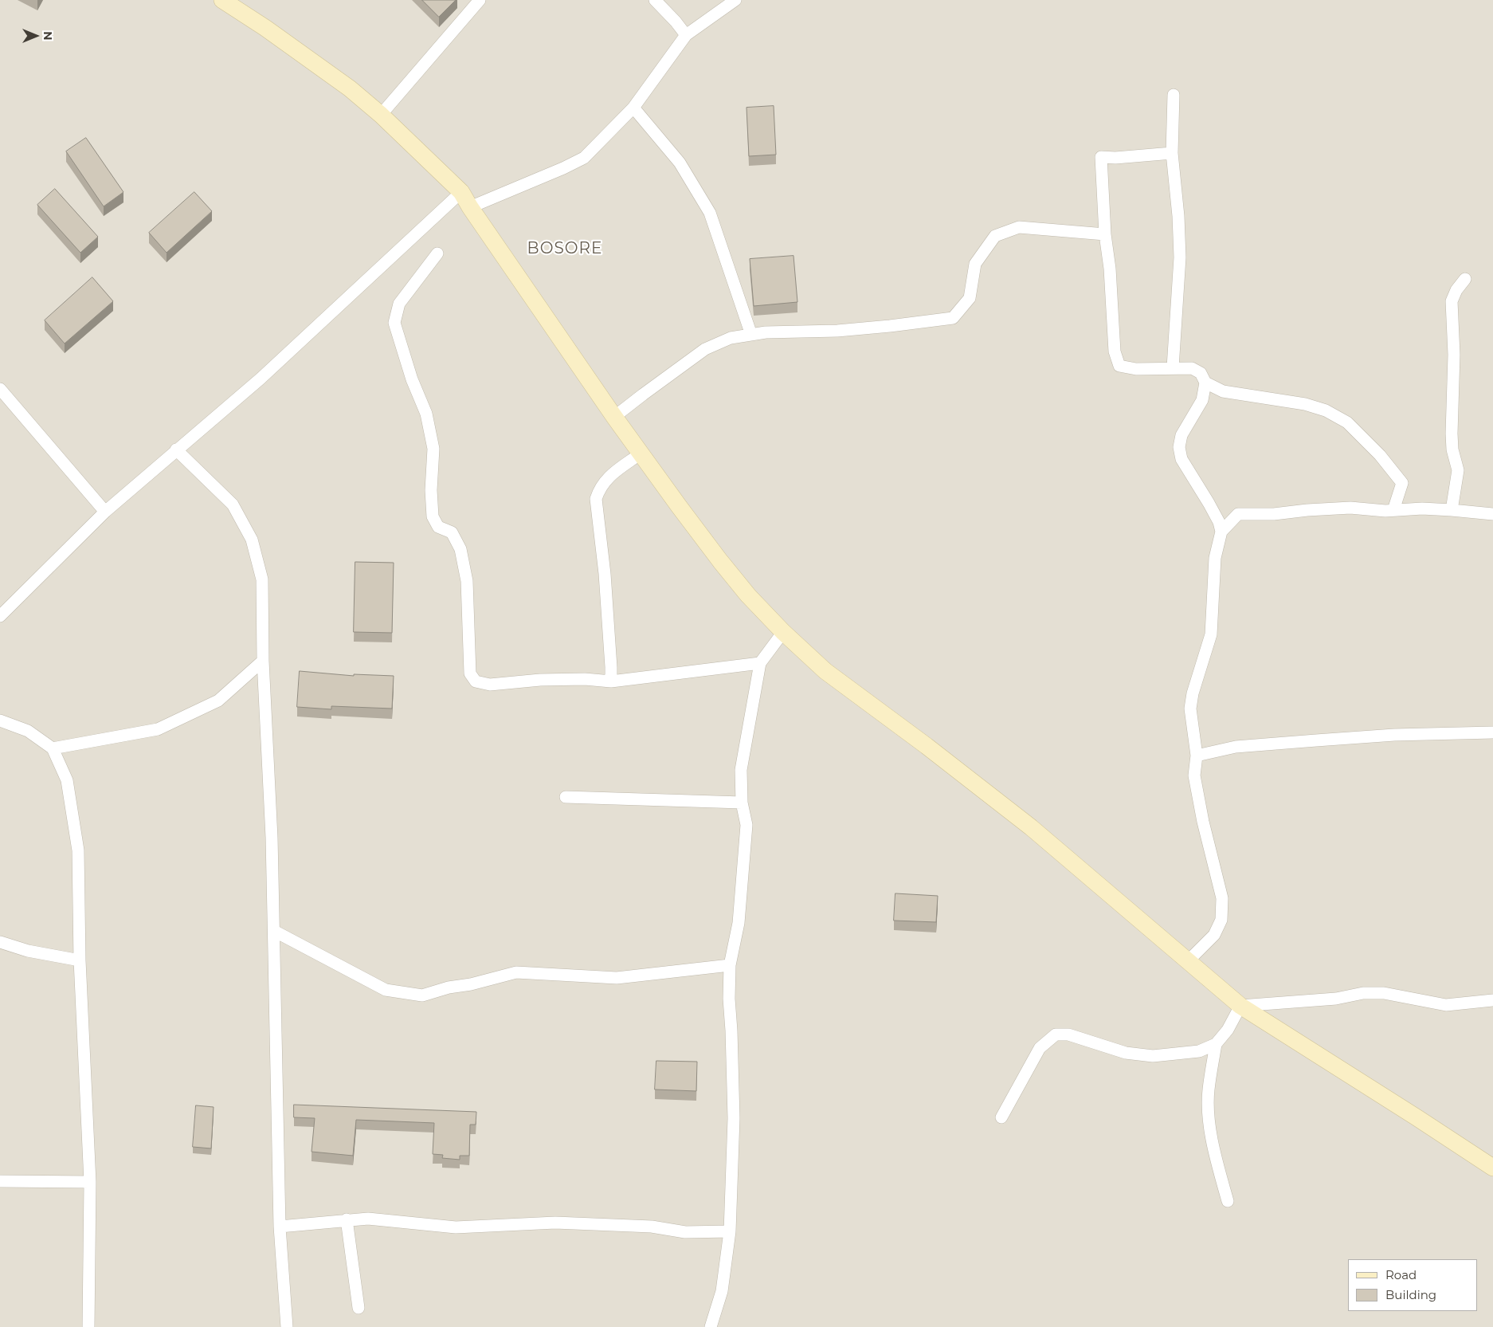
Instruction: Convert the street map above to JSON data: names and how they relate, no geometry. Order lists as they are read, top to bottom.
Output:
{
  "districts": ["BOSORE"],
  "legend": ["Road", "Building"],
  "north": "right"
}
